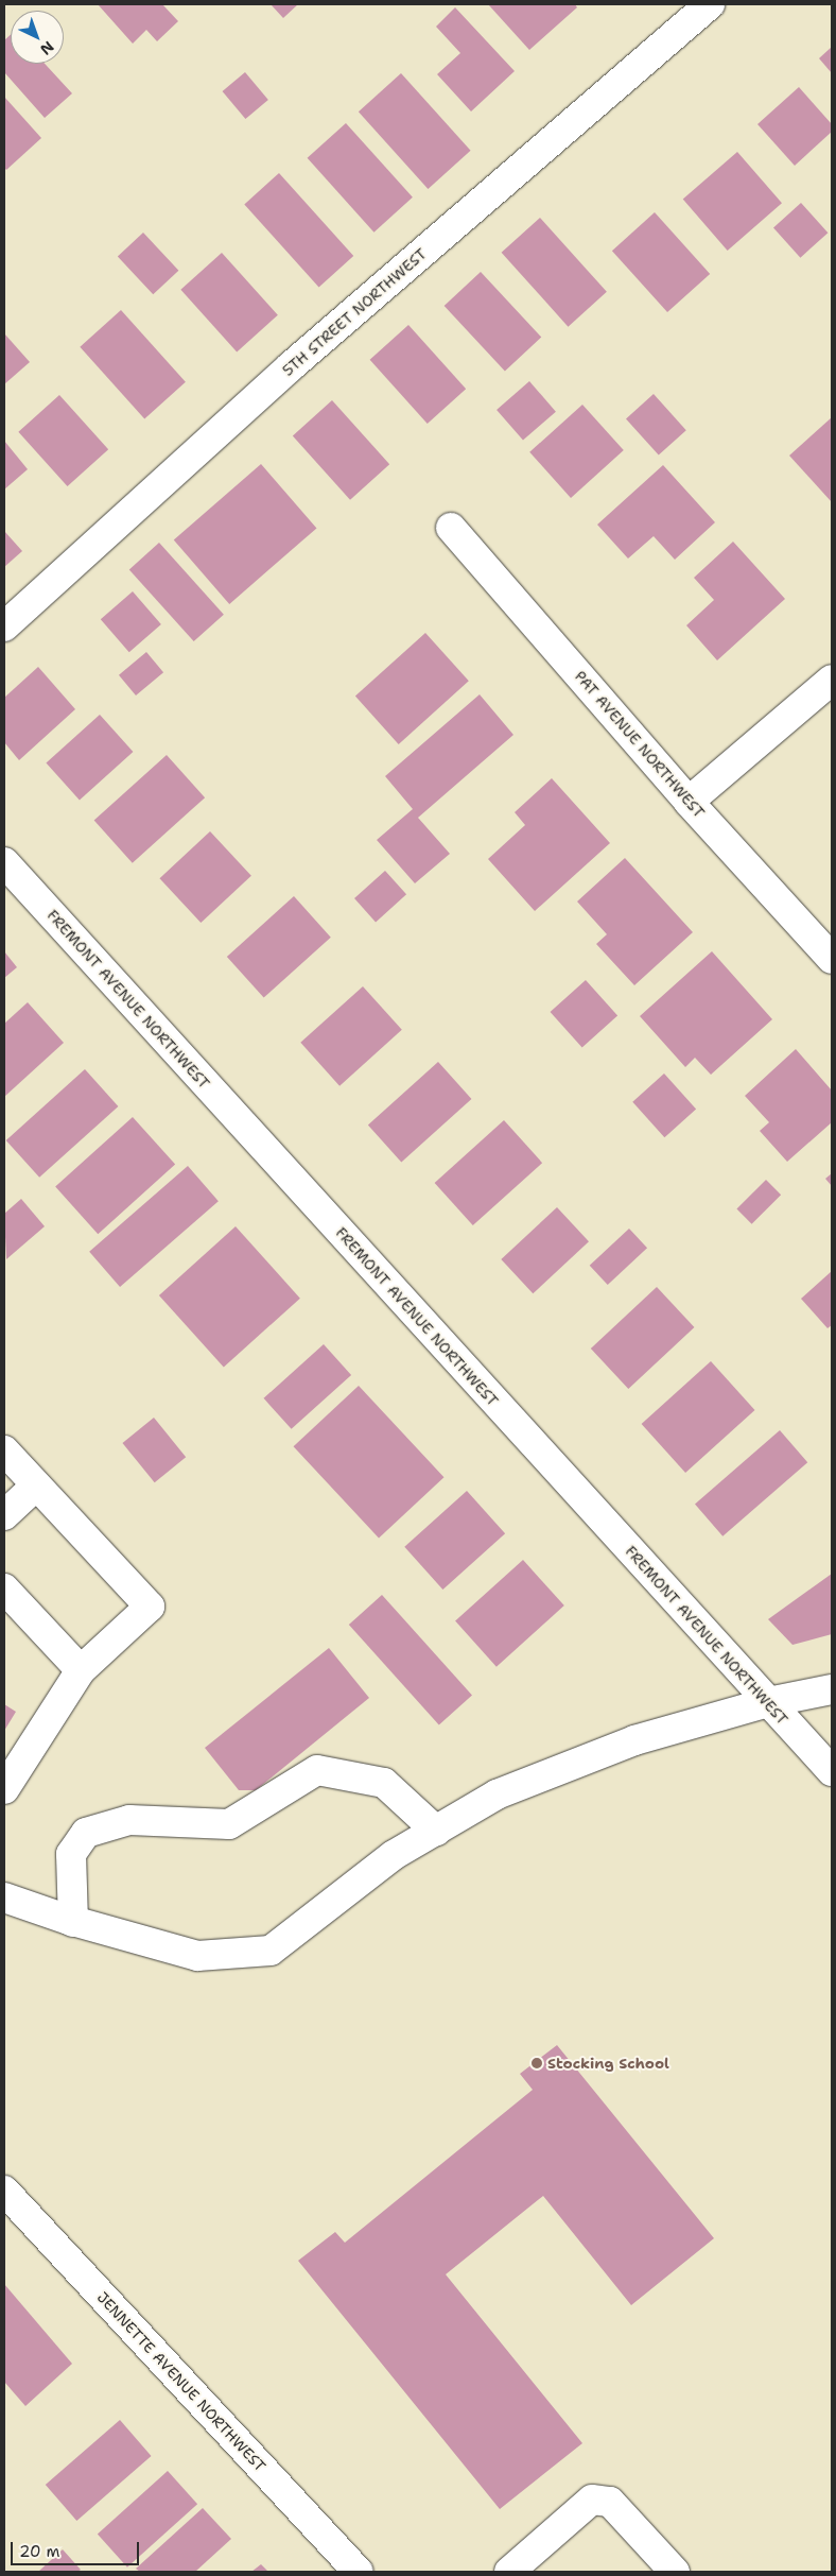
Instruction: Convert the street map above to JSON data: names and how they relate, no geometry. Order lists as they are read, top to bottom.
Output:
{
  "streets": {
    "street": [
      "5TH STREET NORTHWEST",
      "PAT AVENUE NORTHWEST",
      "FREMONT AVENUE NORTHWEST",
      "JENNETTE AVENUE NORTHWEST"
    ]
  },
  "places": ["Stocking School"],
  "scale_bar": "20 m",
  "north": "bottom right"
}
